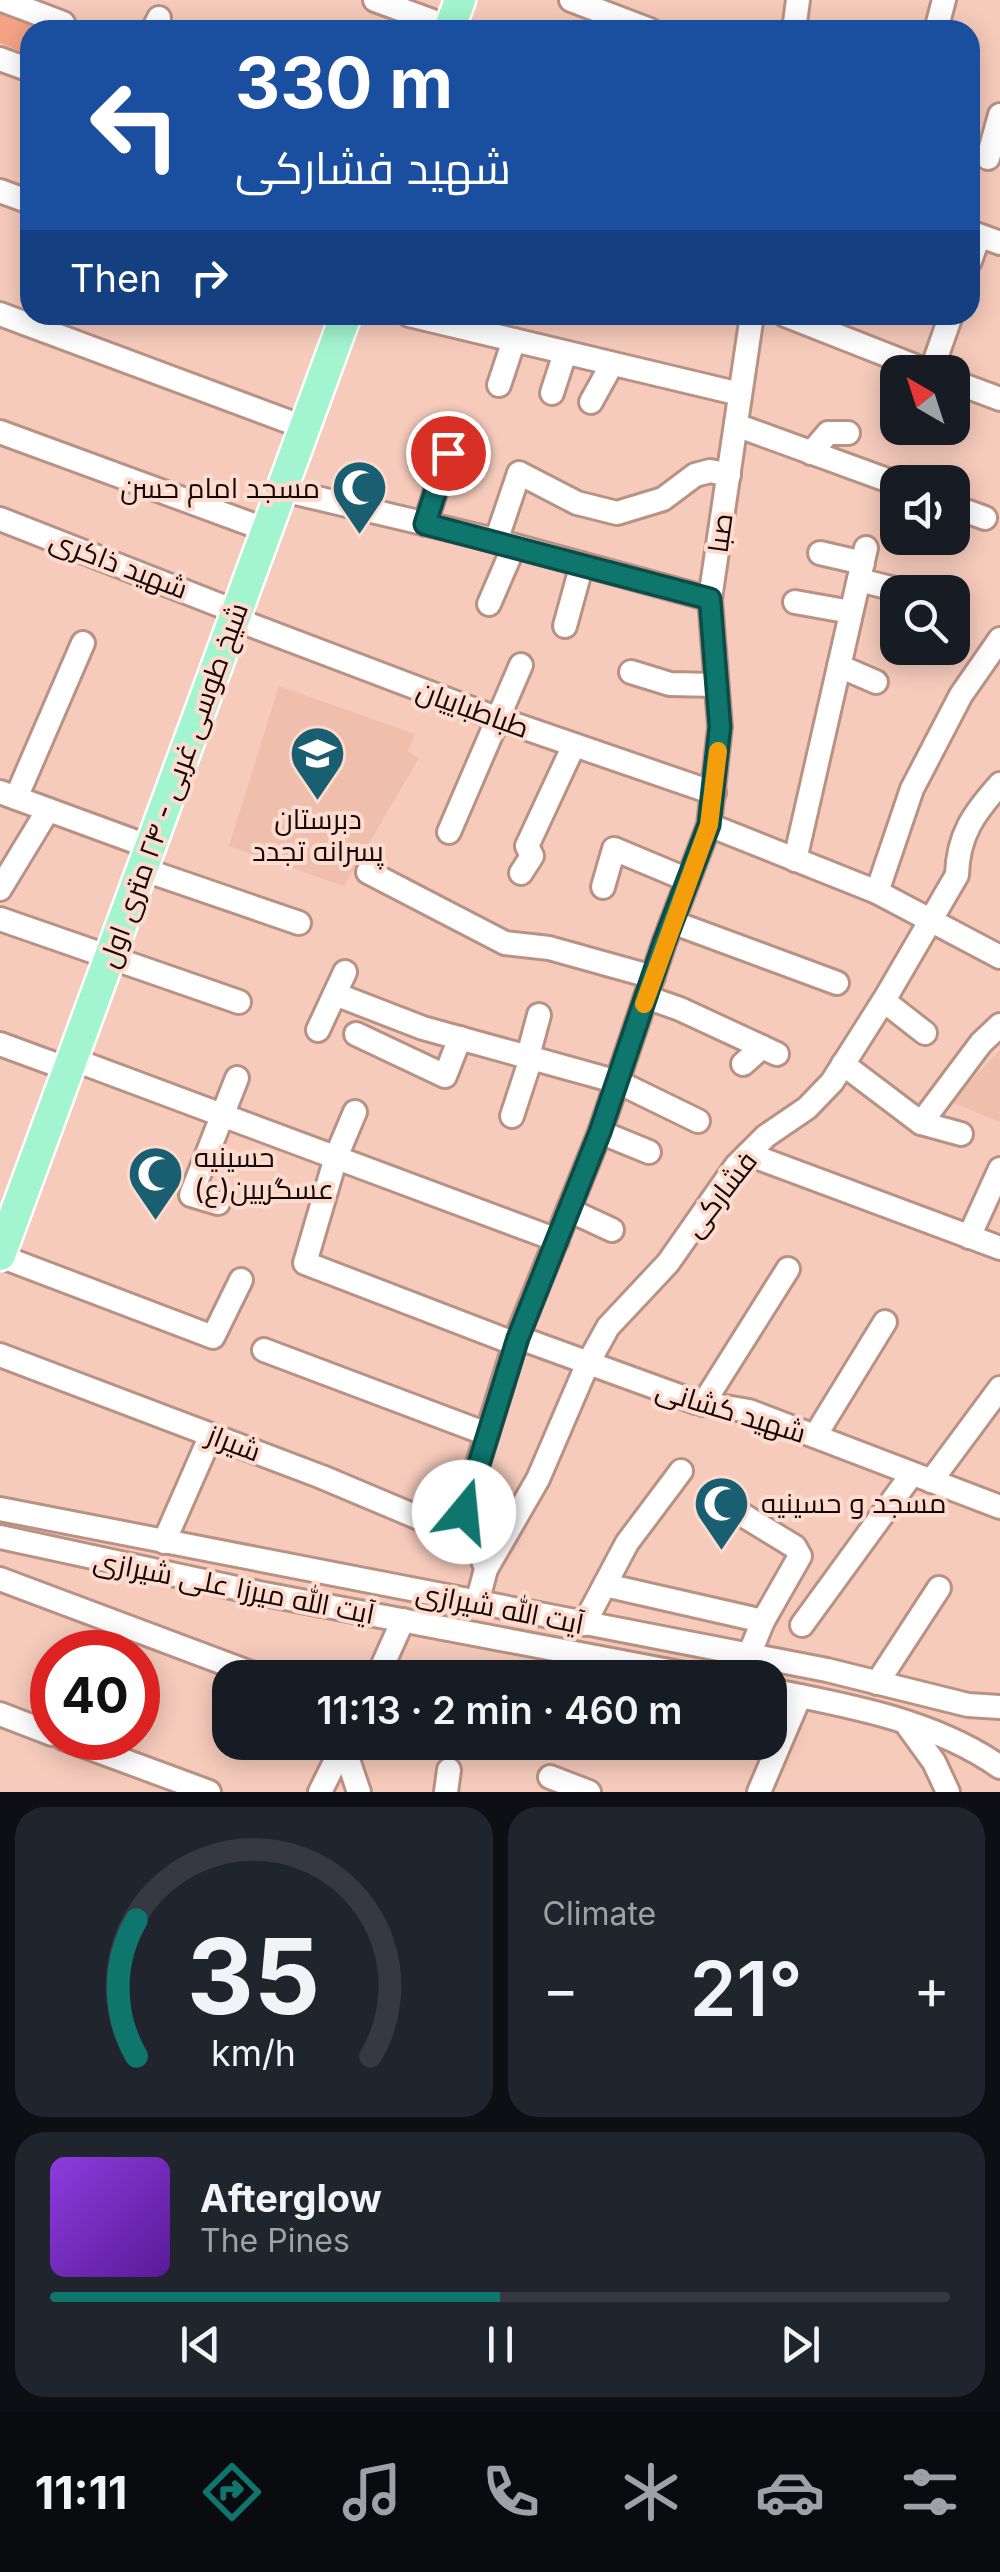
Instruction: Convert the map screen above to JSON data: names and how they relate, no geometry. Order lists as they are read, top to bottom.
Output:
{
  "streets": {
    "main road": ["شیخ طوسی غربی - ۲۴ متری اول"],
    "street": [
      "صبا",
      "شهید ذاکری",
      "طباطباییان",
      "فشارکی",
      "شهید کشانی",
      "شیراز",
      "آیت الله میرزا علی شیرازی",
      "آیت الله شیرازی"
    ]
  },
  "crossings": [
    ["صبا", "طباطباییان"],
    ["صبا", "شهید کشانی"],
    ["صبا", "شیراز"],
    ["شهید ذاکری", "طباطباییان"],
    ["شهید ذاکری", "شیخ طوسی غربی - ۲۴ متری اول"],
    ["طباطباییان", "شیخ طوسی غربی - ۲۴ متری اول"],
    ["فشارکی", "شهید کشانی"]
  ],
  "places": {
    "mosque": ["مسجد امام حسن", "حسینیه عسگریین(ع)", "مسجد و حسینیه"],
    "school or university": ["دبرستان پسرانه تجدد"]
  },
  "north": "top left",
  "page": {
    "turn": ["330 m", "شهید فشارکی"],
    "then": "Then",
    "limit": "40",
    "trip": "11:13 · 2 min · 460 m",
    "tile": "Climate",
    "heat": ["−", "21°", "+"],
    "song": ["Afterglow", "The Pines"],
    "tabs": "11:11",
    "gauge": ["35", "km/h"]
  }
}
